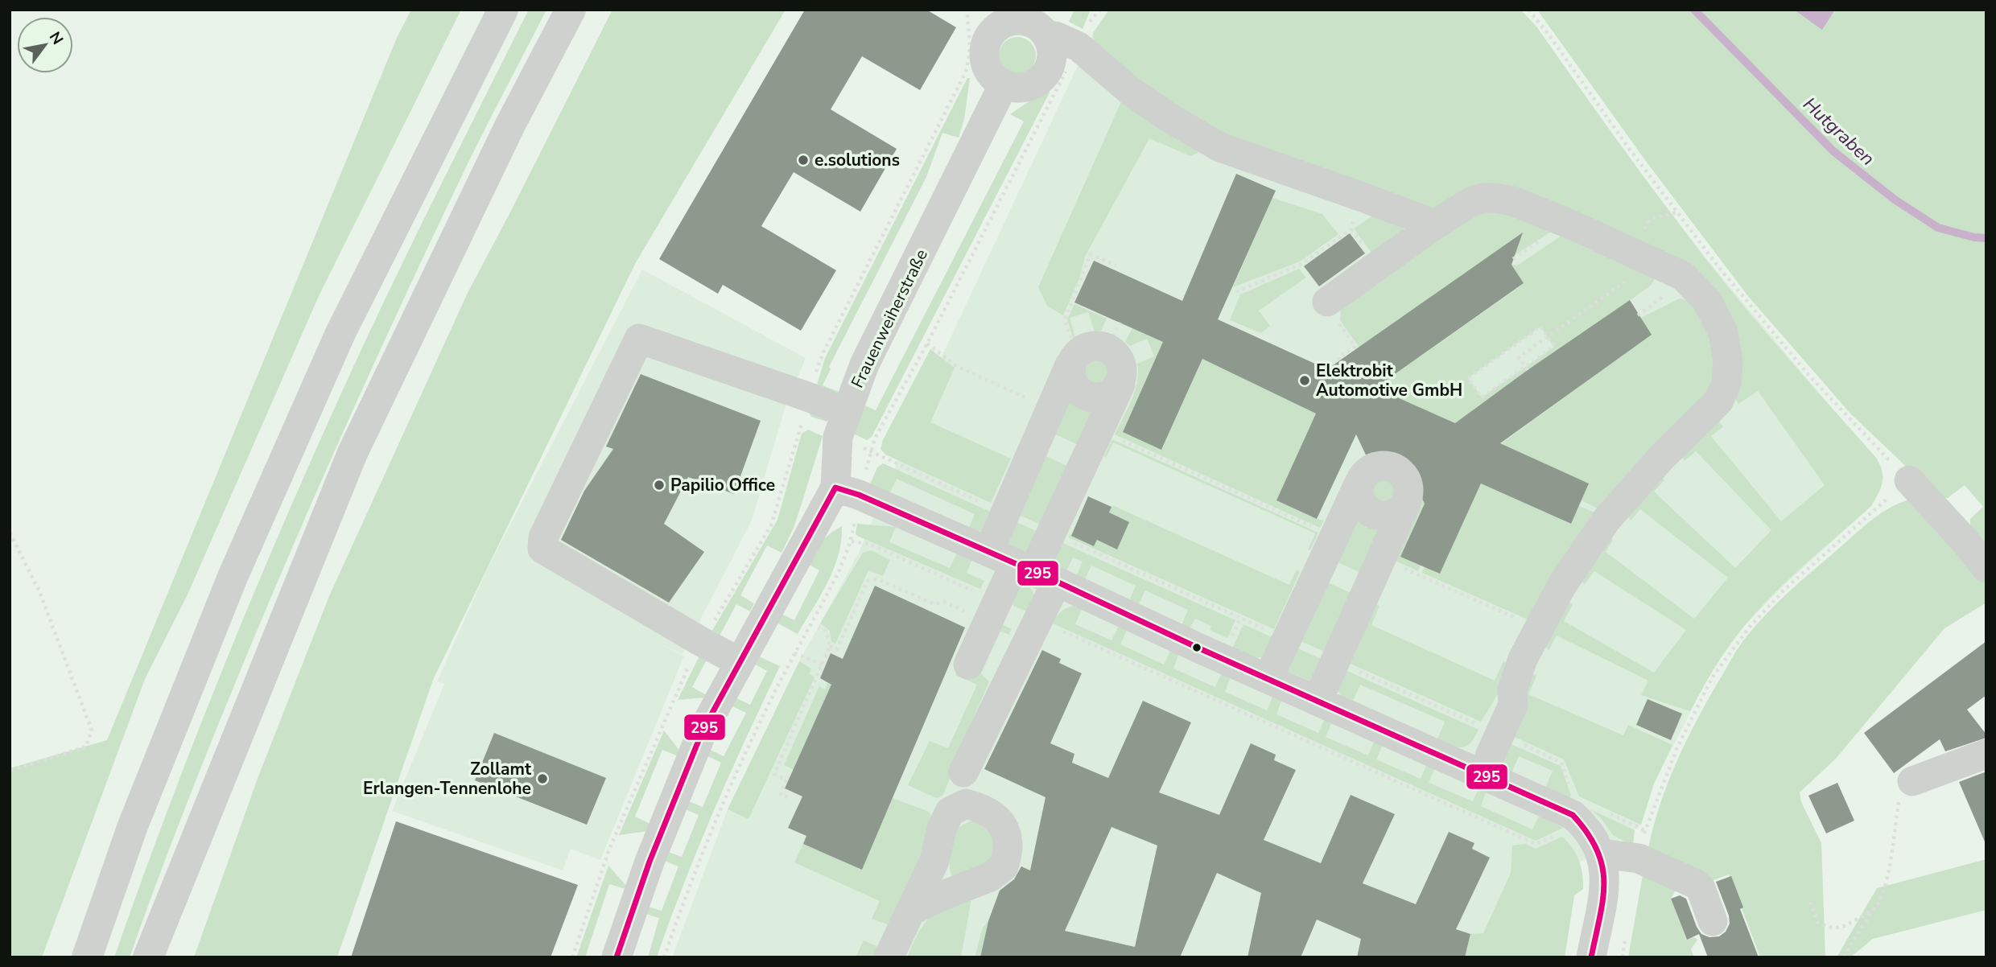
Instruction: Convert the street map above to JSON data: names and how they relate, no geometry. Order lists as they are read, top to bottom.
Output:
{
  "streets": {
    "street": ["Frauenweiherstraße"]
  },
  "water": ["Hutgraben"],
  "places": [
    "e.solutions",
    "Elektrobit Automotive GmbH",
    "Papilio Office",
    "Zollamt Erlangen-Tennenlohe"
  ],
  "lines": ["transit line 295"],
  "north": "top right"
}
